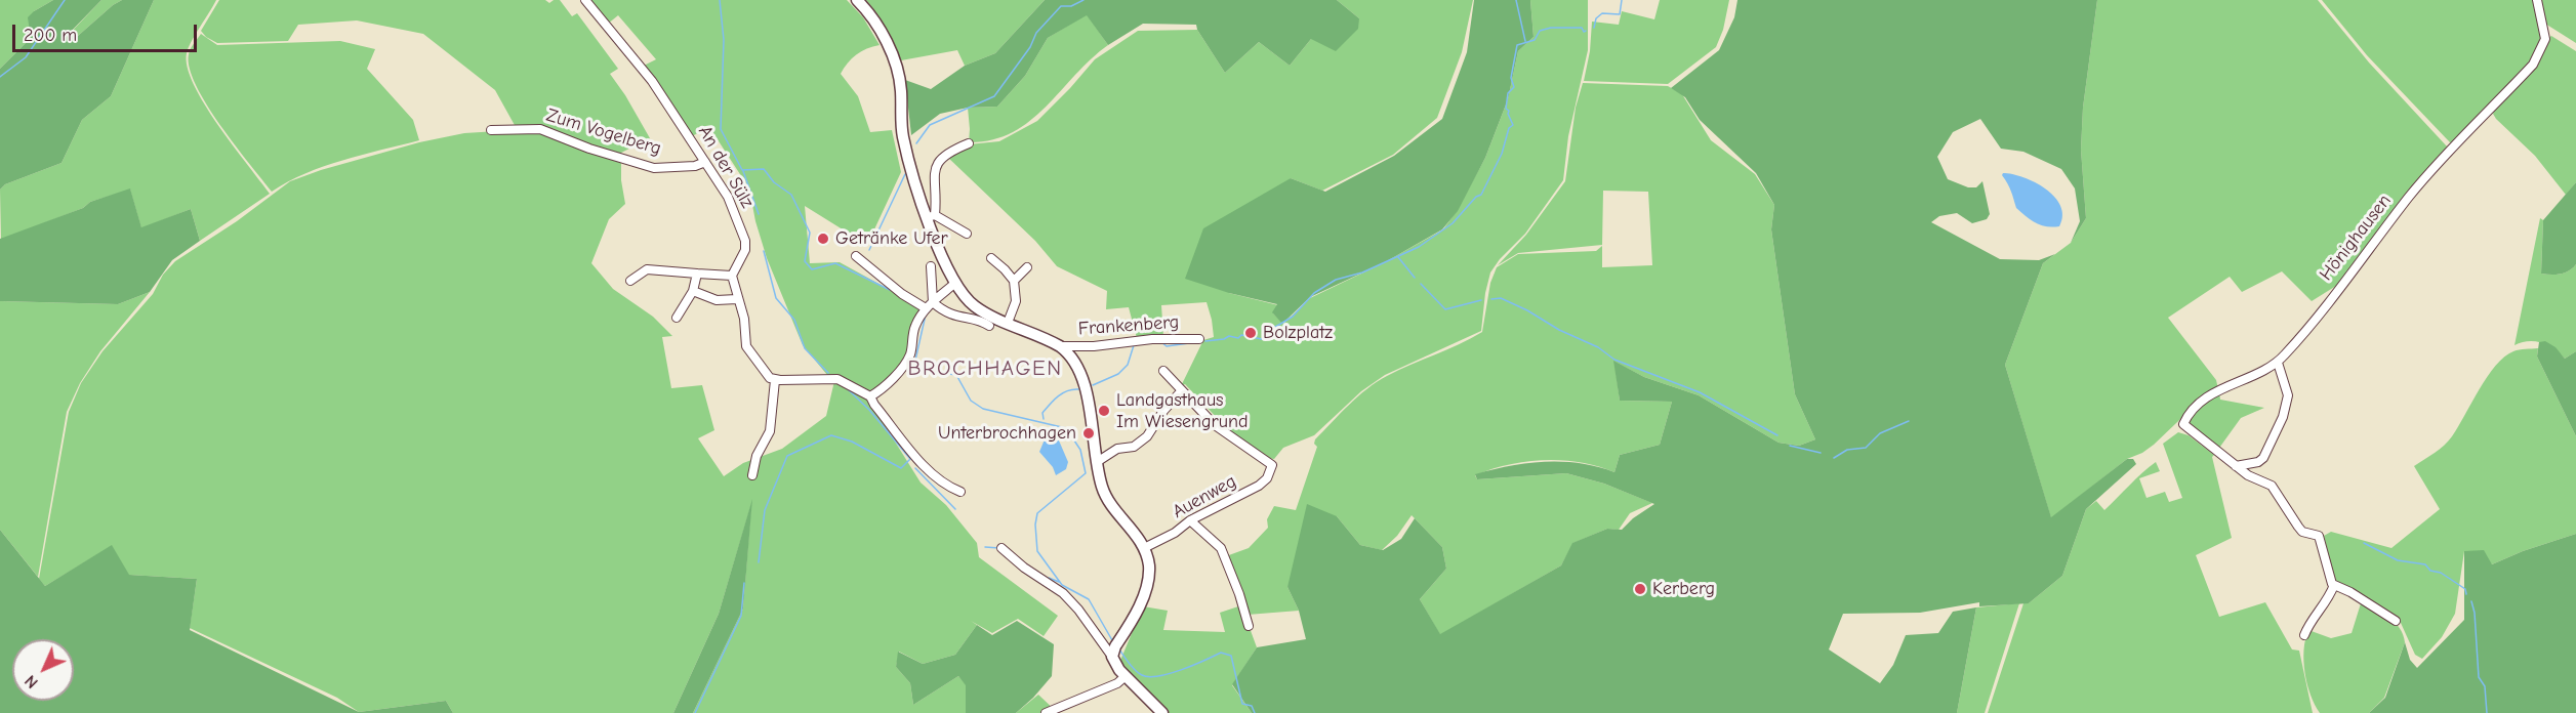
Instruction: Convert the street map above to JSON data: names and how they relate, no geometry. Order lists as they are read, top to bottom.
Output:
{
  "streets": {
    "street": [
      "Zum Vogelberg",
      "An der Sülz",
      "Hönighausen",
      "Frankenberg",
      "Auenweg"
    ]
  },
  "crossings": [
    ["Zum Vogelberg", "An der Sülz"]
  ],
  "districts": ["BROCHHAGEN"],
  "places": [
    "Getränke Ufer",
    "Bolzplatz",
    "Landgasthaus Im Wiesengrund",
    "Unterbrochhagen",
    "Kerberg"
  ],
  "scale_bar": "200 m",
  "north": "bottom left"
}
